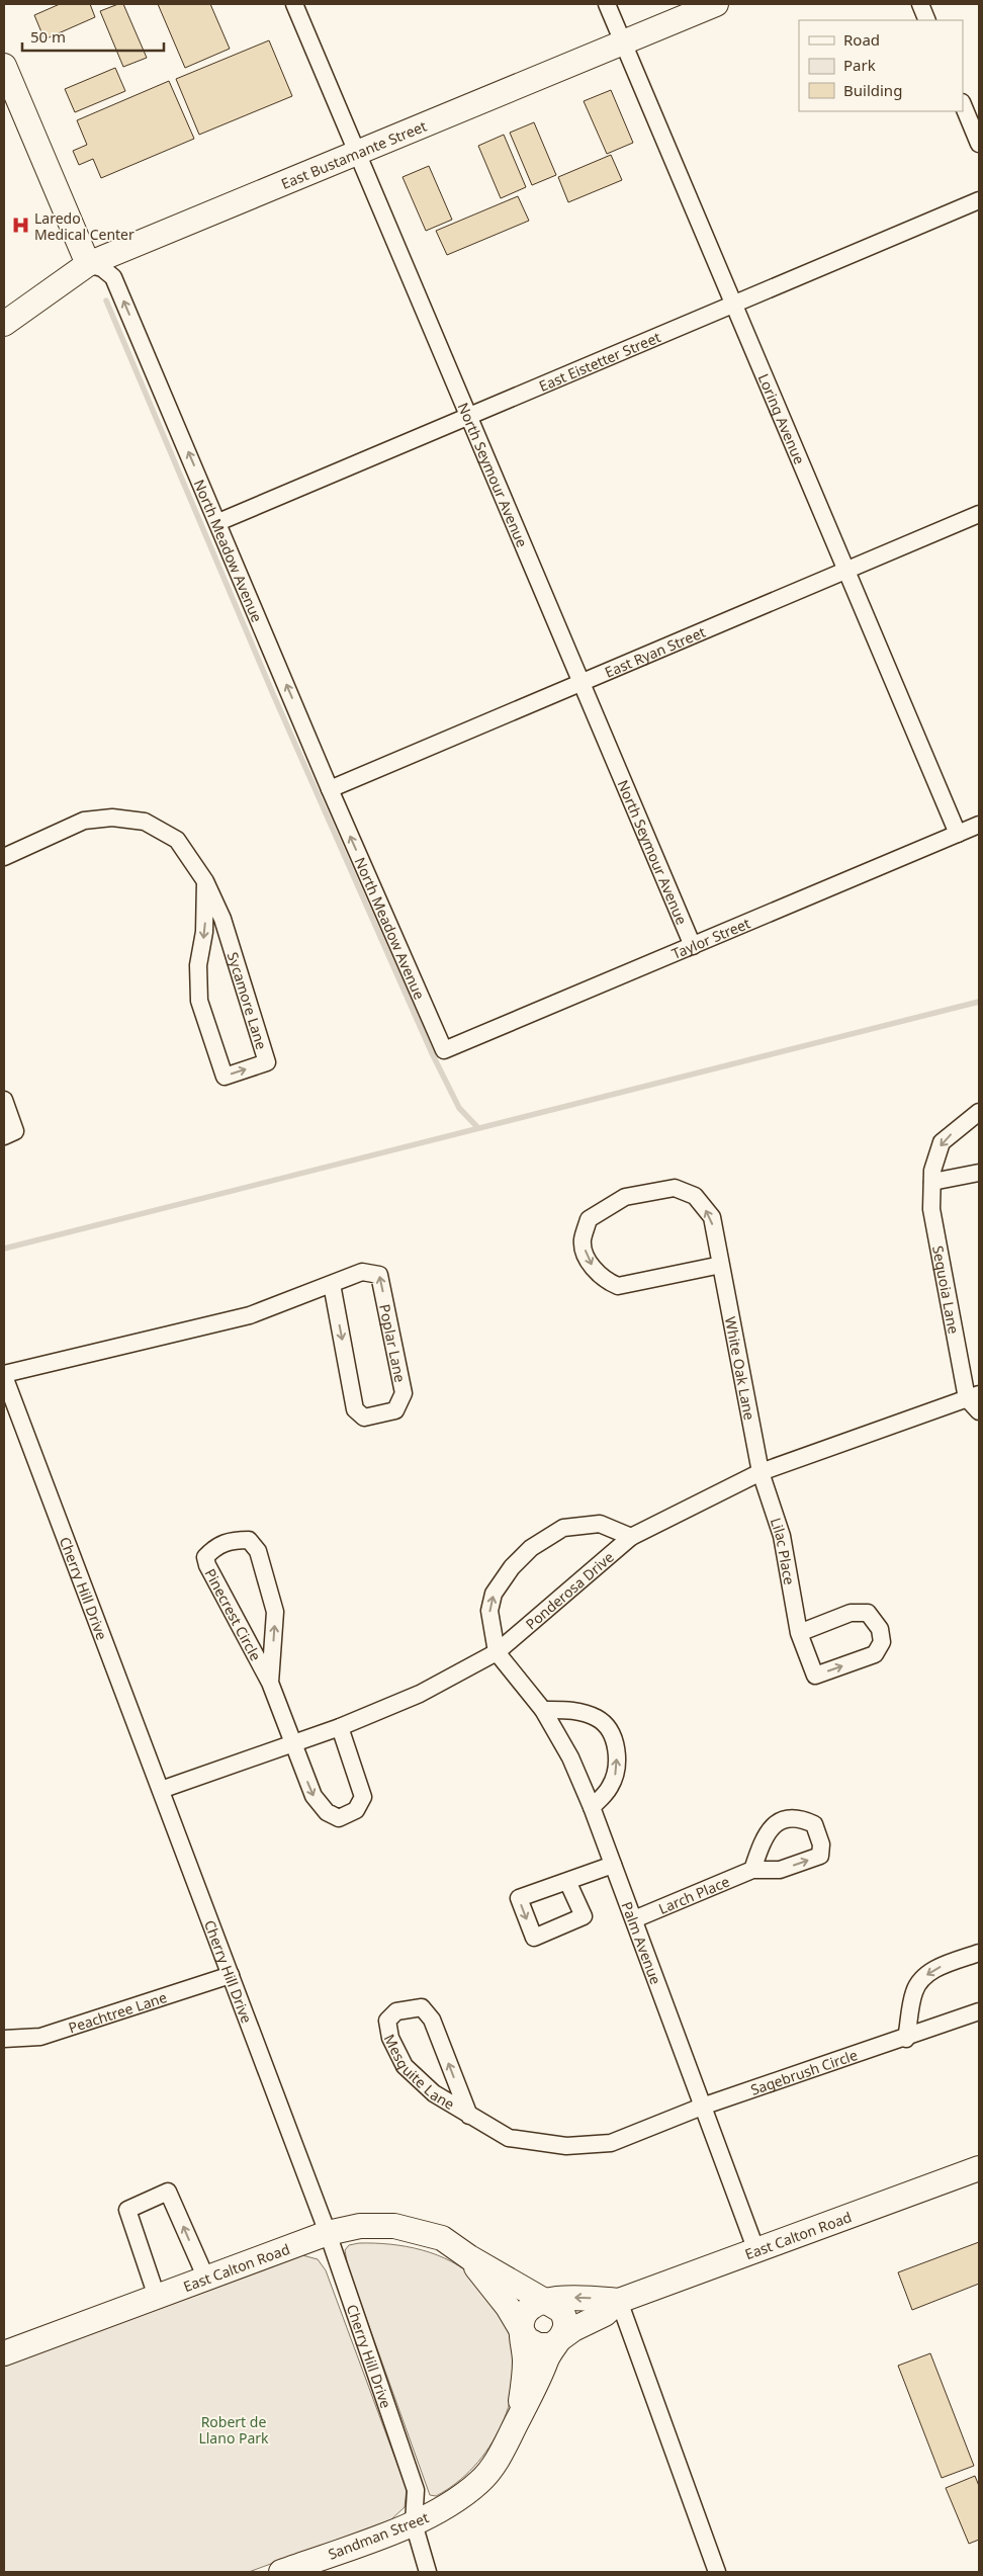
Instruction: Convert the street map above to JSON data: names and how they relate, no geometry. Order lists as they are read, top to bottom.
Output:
{
  "streets": {
    "main road": ["East Bustamante Street", "East Calton Road", "Sandman Street"],
    "street": [
      "East Eistetter Street",
      "Loring Avenue",
      "North Seymour Avenue",
      "North Meadow Avenue",
      "East Ryan Street",
      "Taylor Street",
      "Sycamore Lane",
      "Sequoia Lane",
      "Poplar Lane",
      "White Oak Lane",
      "Lilac Place",
      "Cherry Hill Drive",
      "Ponderosa Drive",
      "Pinecrest Circle",
      "Larch Place",
      "Palm Avenue",
      "Peachtree Lane",
      "Mesquite Lane",
      "Sagebrush Circle"
    ]
  },
  "crossings": [
    ["East Bustamante Street", "Loring Avenue"],
    ["East Bustamante Street", "North Seymour Avenue"],
    ["East Bustamante Street", "North Meadow Avenue"],
    ["East Eistetter Street", "Loring Avenue"],
    ["East Eistetter Street", "North Seymour Avenue"],
    ["East Eistetter Street", "North Meadow Avenue"],
    ["Loring Avenue", "East Ryan Street"],
    ["Loring Avenue", "Taylor Street"],
    ["North Seymour Avenue", "East Ryan Street"],
    ["North Seymour Avenue", "Taylor Street"],
    ["North Meadow Avenue", "East Ryan Street"],
    ["North Meadow Avenue", "Taylor Street"],
    ["Sequoia Lane", "Ponderosa Drive"],
    ["Poplar Lane", "Cherry Hill Drive"],
    ["White Oak Lane", "Lilac Place"],
    ["White Oak Lane", "Ponderosa Drive"],
    ["Lilac Place", "Ponderosa Drive"],
    ["Cherry Hill Drive", "Ponderosa Drive"],
    ["Cherry Hill Drive", "Peachtree Lane"],
    ["Cherry Hill Drive", "East Calton Road"],
    ["Cherry Hill Drive", "Sandman Street"],
    ["Ponderosa Drive", "Pinecrest Circle"],
    ["Ponderosa Drive", "Palm Avenue"],
    ["Larch Place", "Palm Avenue"],
    ["Palm Avenue", "Mesquite Lane"],
    ["Palm Avenue", "Sagebrush Circle"],
    ["Palm Avenue", "East Calton Road"],
    ["Mesquite Lane", "Sagebrush Circle"],
    ["East Calton Road", "Sandman Street"]
  ],
  "one_way": ["North Meadow Avenue"],
  "parks": ["Robert de Llano Park"],
  "places": {
    "hospital": ["Laredo Medical Center"]
  },
  "legend": ["Road", "Park", "Building"],
  "scale_bar": "50 m"
}
